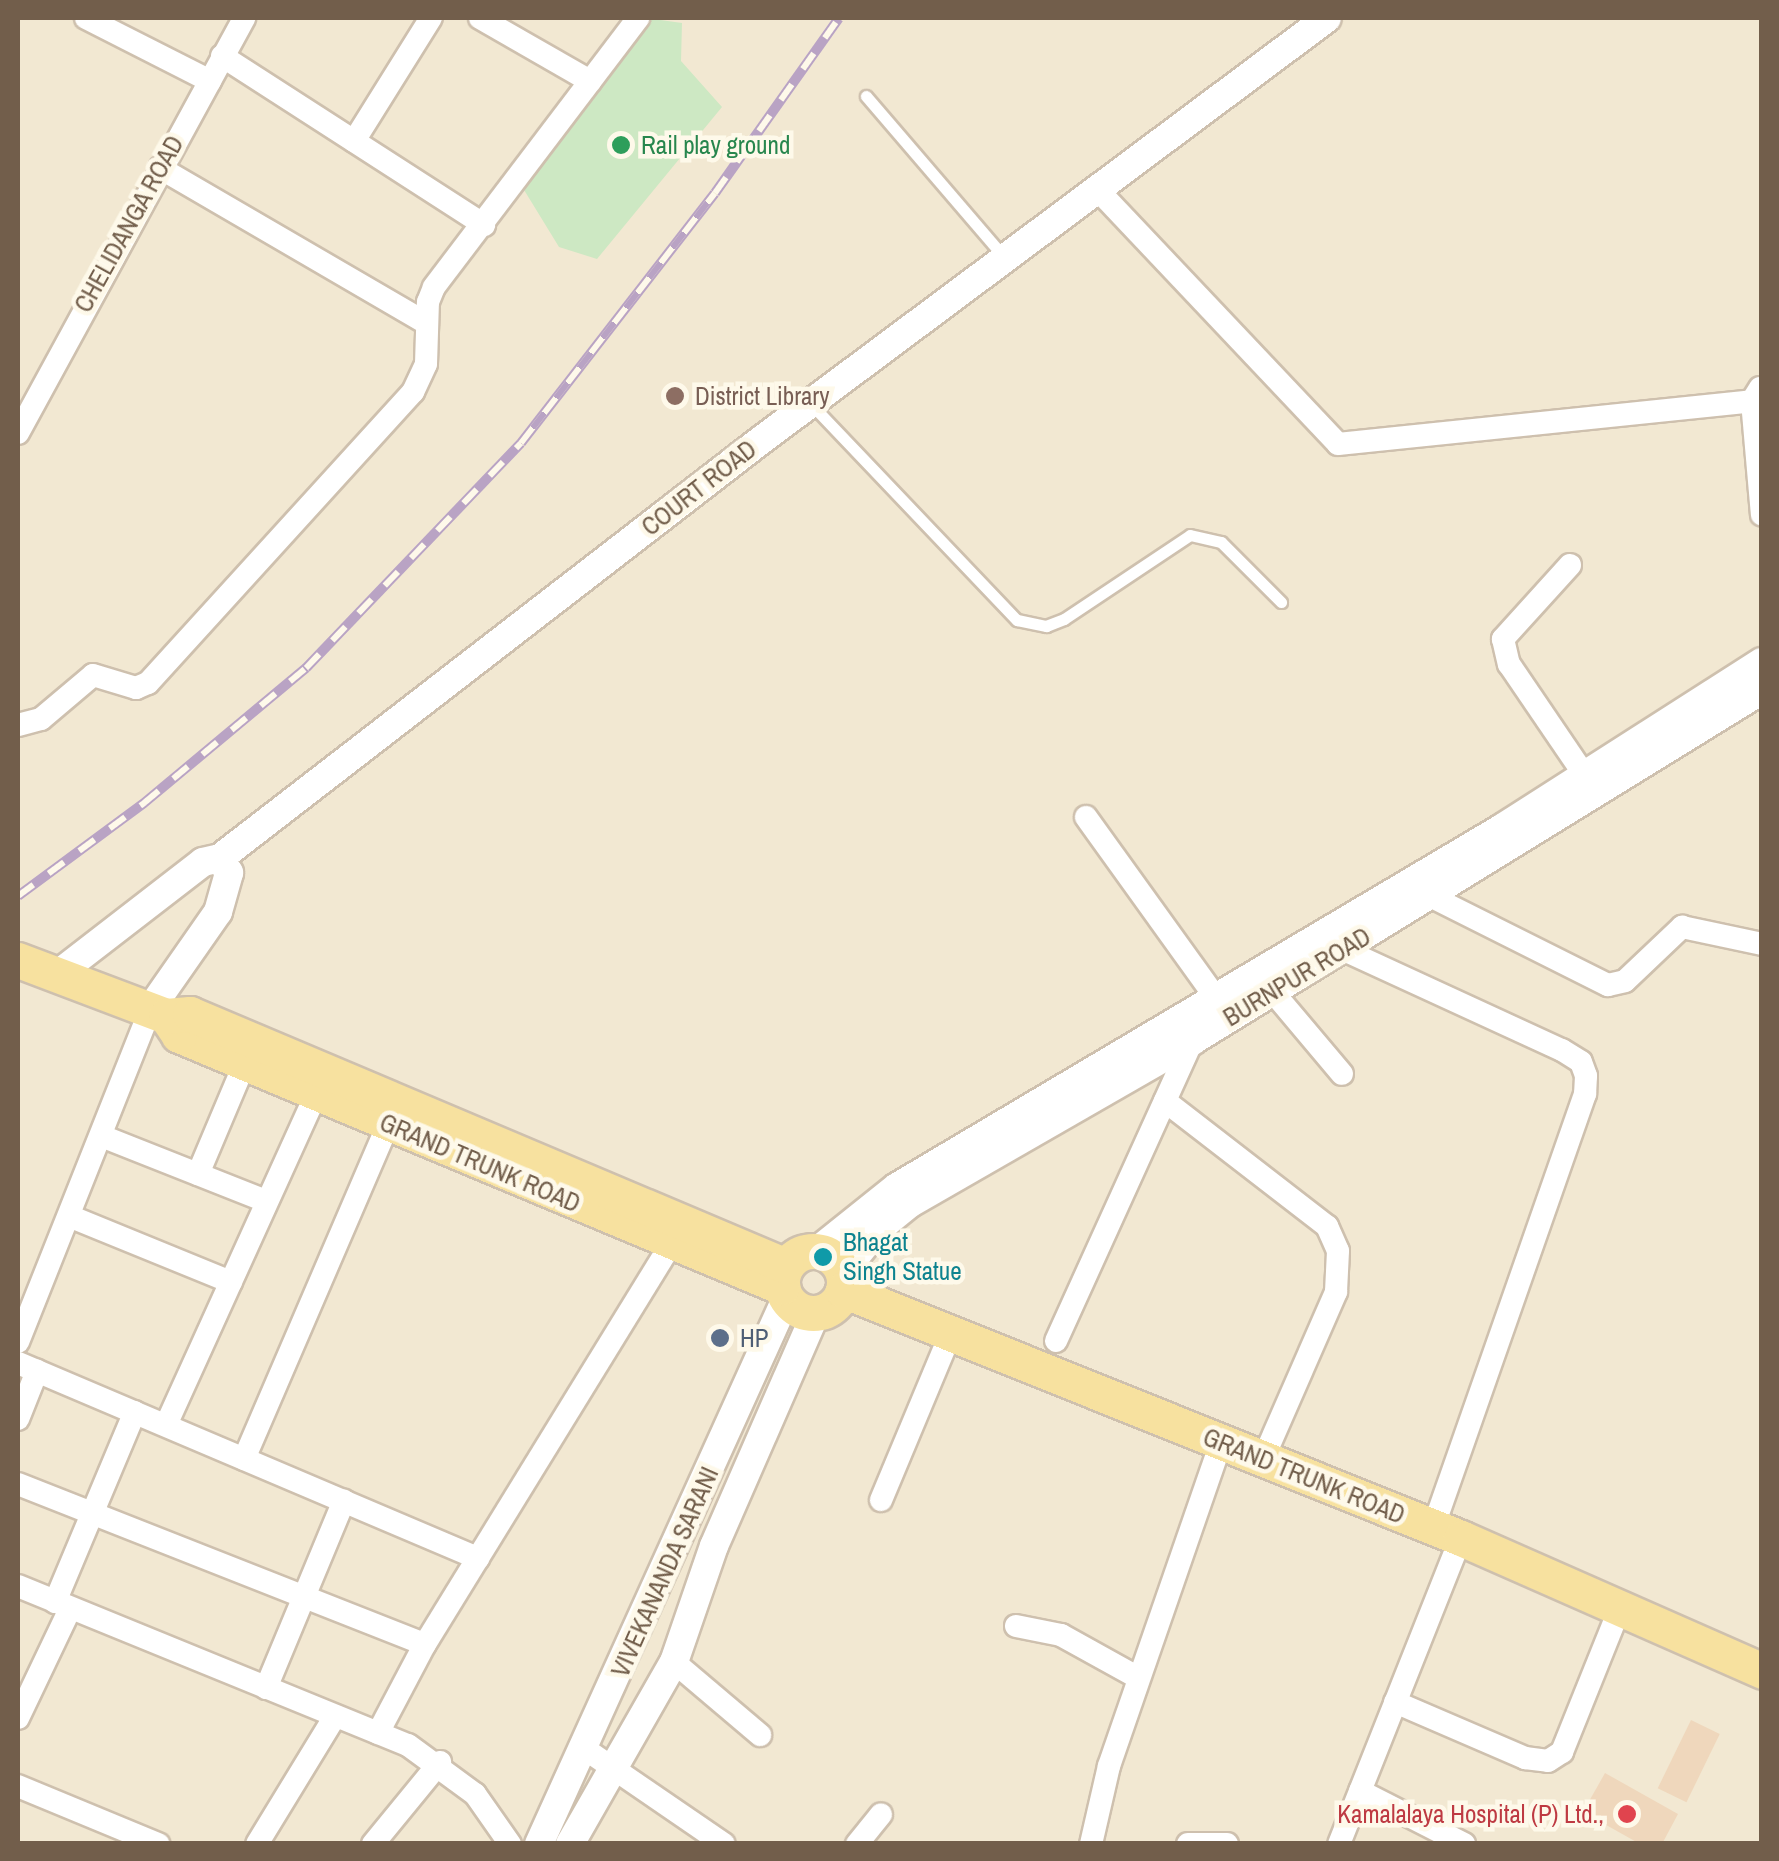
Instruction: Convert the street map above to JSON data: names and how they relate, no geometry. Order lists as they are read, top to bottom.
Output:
{
  "streets": {
    "main road": ["GRAND TRUNK ROAD"],
    "street": [
      "CHELIDANGA ROAD",
      "COURT ROAD",
      "BURNPUR ROAD",
      "VIVEKANANDA SARANI"
    ]
  },
  "crossings": [
    ["BURNPUR ROAD", "GRAND TRUNK ROAD"],
    ["BURNPUR ROAD", "VIVEKANANDA SARANI"],
    ["GRAND TRUNK ROAD", "VIVEKANANDA SARANI"]
  ],
  "places": [
    "Rail play ground",
    "District Library",
    "Bhagat Singh Statue",
    "HP",
    "Kamalalaya Hospital (P) Ltd.,"
  ]
}
